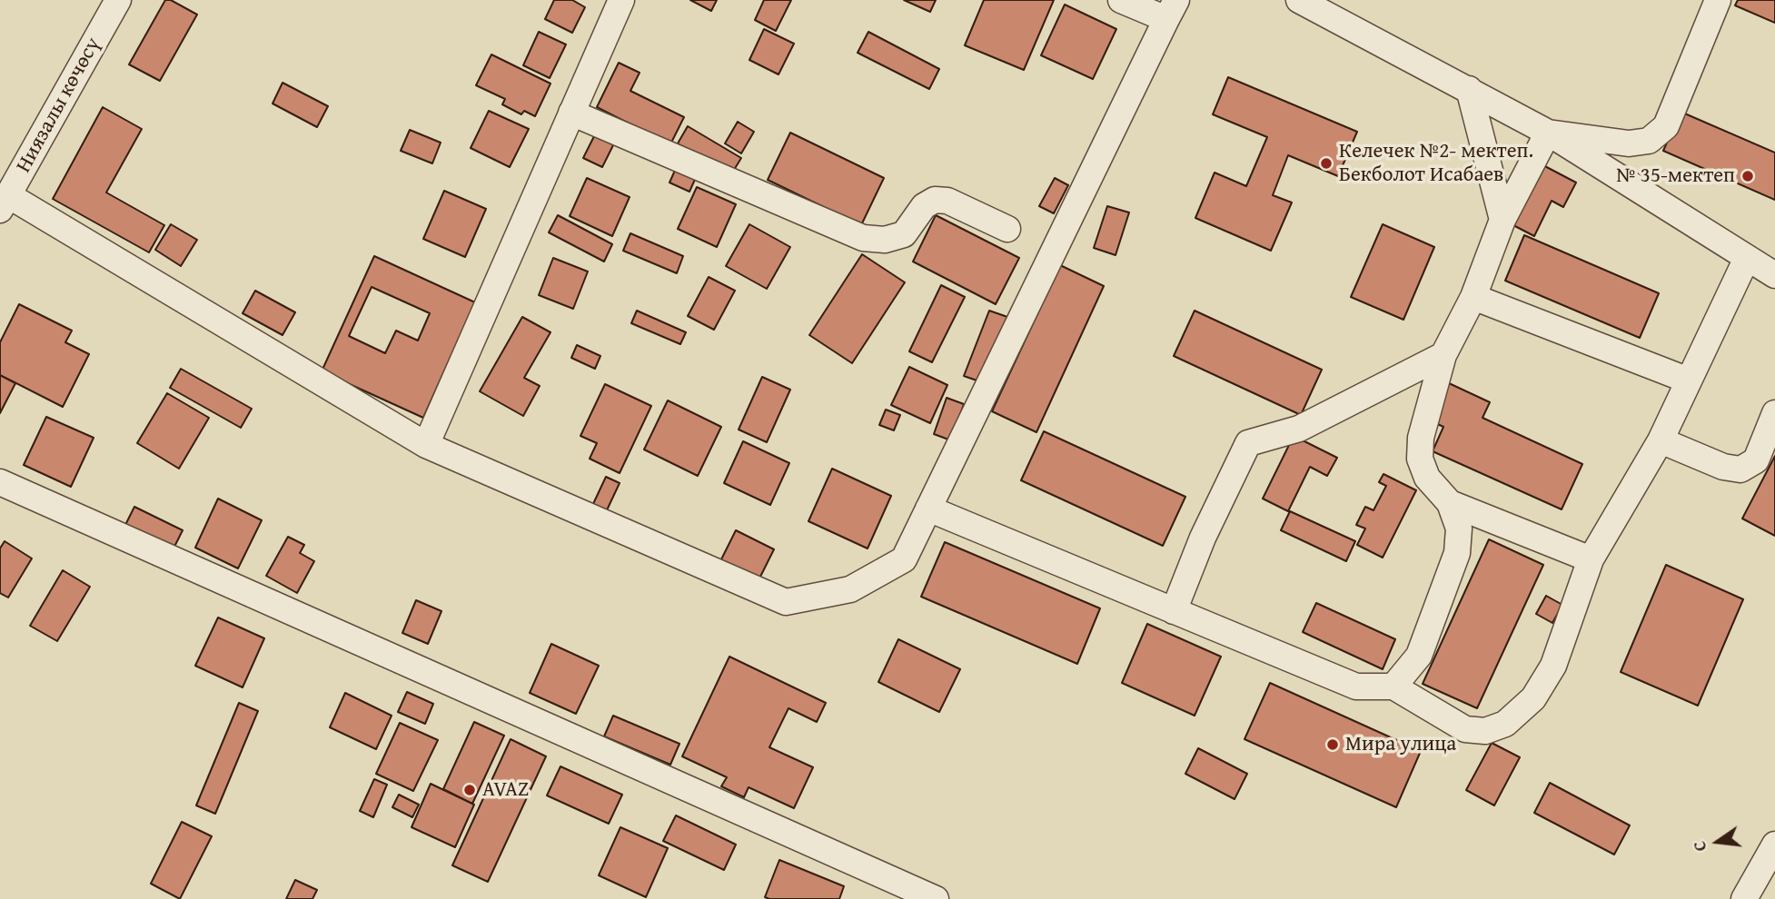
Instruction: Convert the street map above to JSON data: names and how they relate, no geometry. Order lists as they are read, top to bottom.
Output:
{
  "streets": {
    "street": ["Ниязалы көчөсү"]
  },
  "places": [
    "Келечек №2- мектеп. Бекболот Исабаев",
    "№ 35-мектеп",
    "Мира улица",
    "AVAZ"
  ],
  "north": "left"
}
